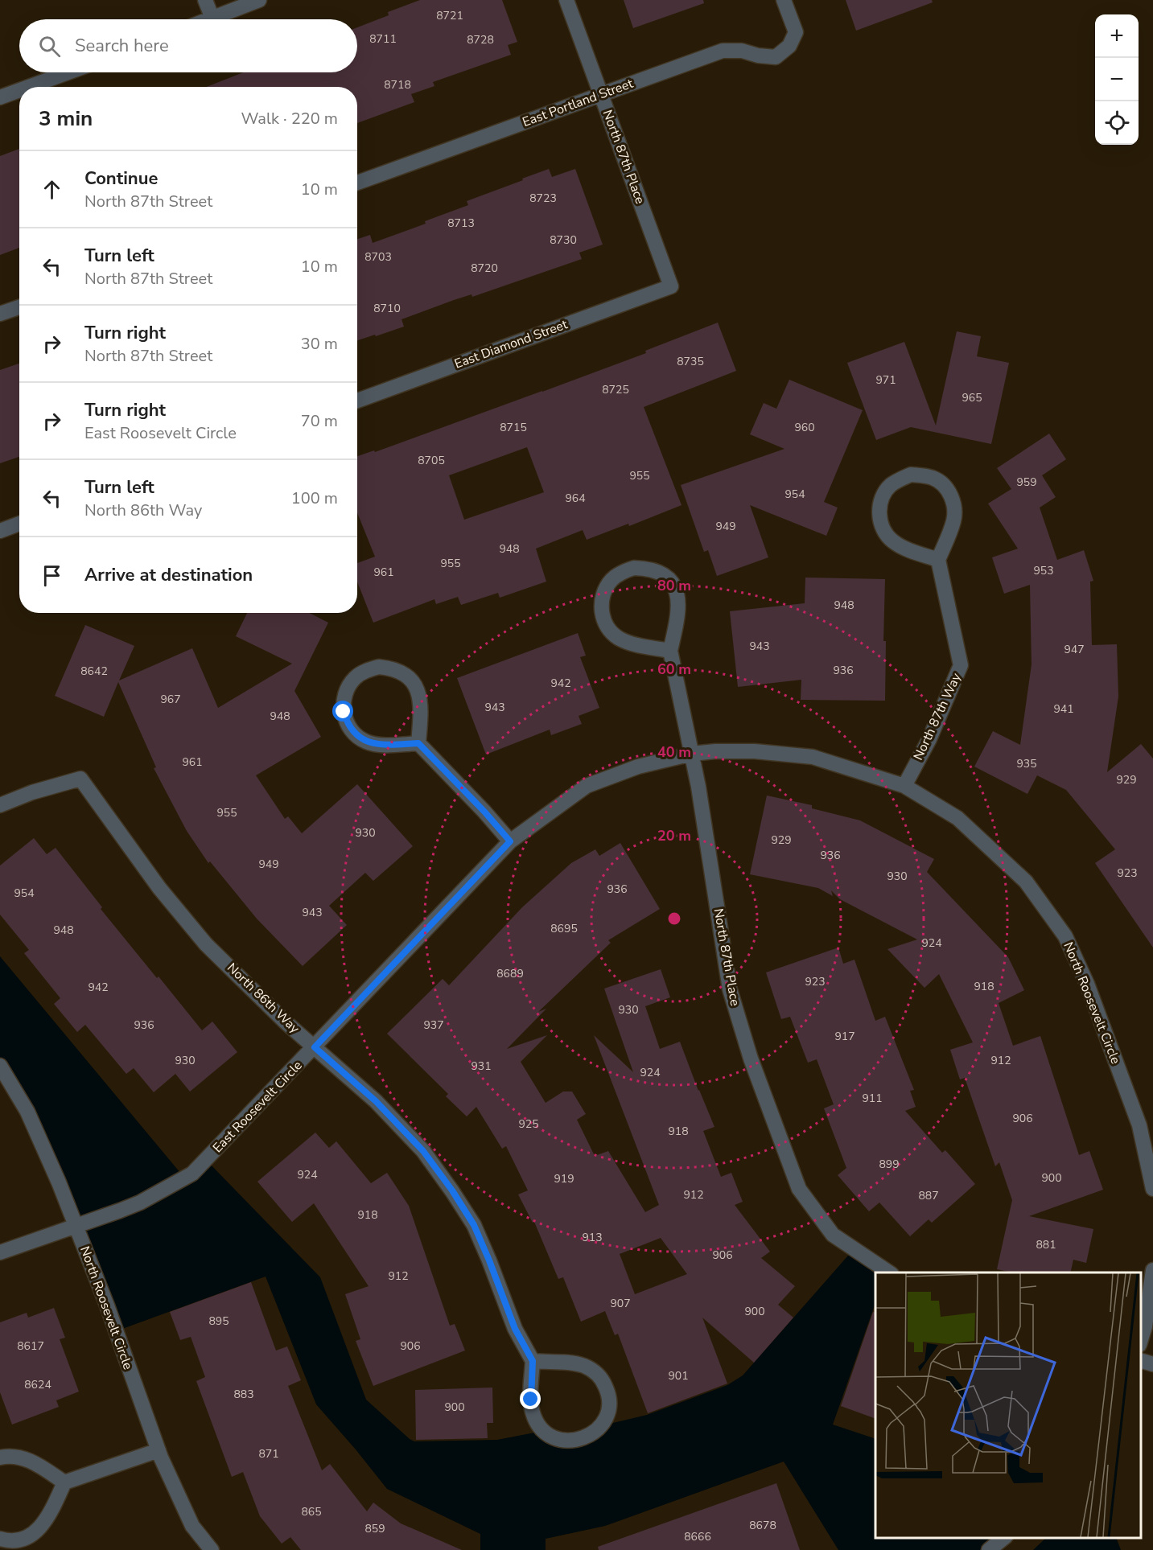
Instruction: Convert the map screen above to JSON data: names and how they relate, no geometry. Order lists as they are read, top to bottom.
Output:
{
  "streets": {
    "street": [
      "East Portland Street",
      "North 87th Place",
      "East Diamond Street",
      "North 87th Way",
      "North 86th Way",
      "North Roosevelt Circle",
      "East Roosevelt Circle"
    ]
  },
  "crossings": [
    ["East Portland Street", "North 87th Place"],
    ["North 87th Place", "East Diamond Street"],
    ["North 87th Place", "North Roosevelt Circle"],
    ["North 87th Way", "North Roosevelt Circle"],
    ["North 86th Way", "East Roosevelt Circle"],
    ["North Roosevelt Circle", "East Roosevelt Circle"]
  ],
  "house_numbers": [
    "8721",
    "8711",
    "8728",
    "8718",
    "8723",
    "8713",
    "8730",
    "8703",
    "8720",
    "8710",
    "8735",
    "971",
    "8725",
    "965",
    "8715",
    "960",
    "8705",
    "955",
    "959",
    "954",
    "964",
    "949",
    "948",
    "955",
    "953",
    "961",
    "948",
    "943",
    "947",
    "936",
    "8642",
    "942",
    "967",
    "943",
    "941",
    "948",
    "961",
    "935",
    "929",
    "955",
    "930",
    "929",
    "936",
    "949",
    "923",
    "930",
    "936",
    "954",
    "943",
    "8695",
    "948",
    "924",
    "8689",
    "923",
    "918",
    "942",
    "930",
    "936",
    "937",
    "917",
    "930",
    "912",
    "931",
    "924",
    "911",
    "906",
    "925",
    "918",
    "899",
    "924",
    "900",
    "919",
    "912",
    "887",
    "918",
    "913",
    "881",
    "906",
    "912",
    "907",
    "900",
    "895",
    "8617",
    "906",
    "901",
    "8624",
    "883",
    "900",
    "871",
    "865",
    "8678",
    "859",
    "8666"
  ],
  "page": {
    "map_buttons": ["+", "−"],
    "search": "Search here",
    "heading": ["3 min", "Walk · 220 m"],
    "list": [
      ["Continue", "North 87th Street", "10 m"],
      ["Turn left", "North 87th Street", "10 m"],
      ["Turn right", "North 87th Street", "30 m"],
      ["Turn right", "East Roosevelt Circle", "70 m"],
      ["Turn left", "North 86th Way", "100 m"],
      "Arrive at destination"
    ]
  },
  "rings": [
    "80 m",
    "60 m",
    "40 m",
    "20 m"
  ]
}
